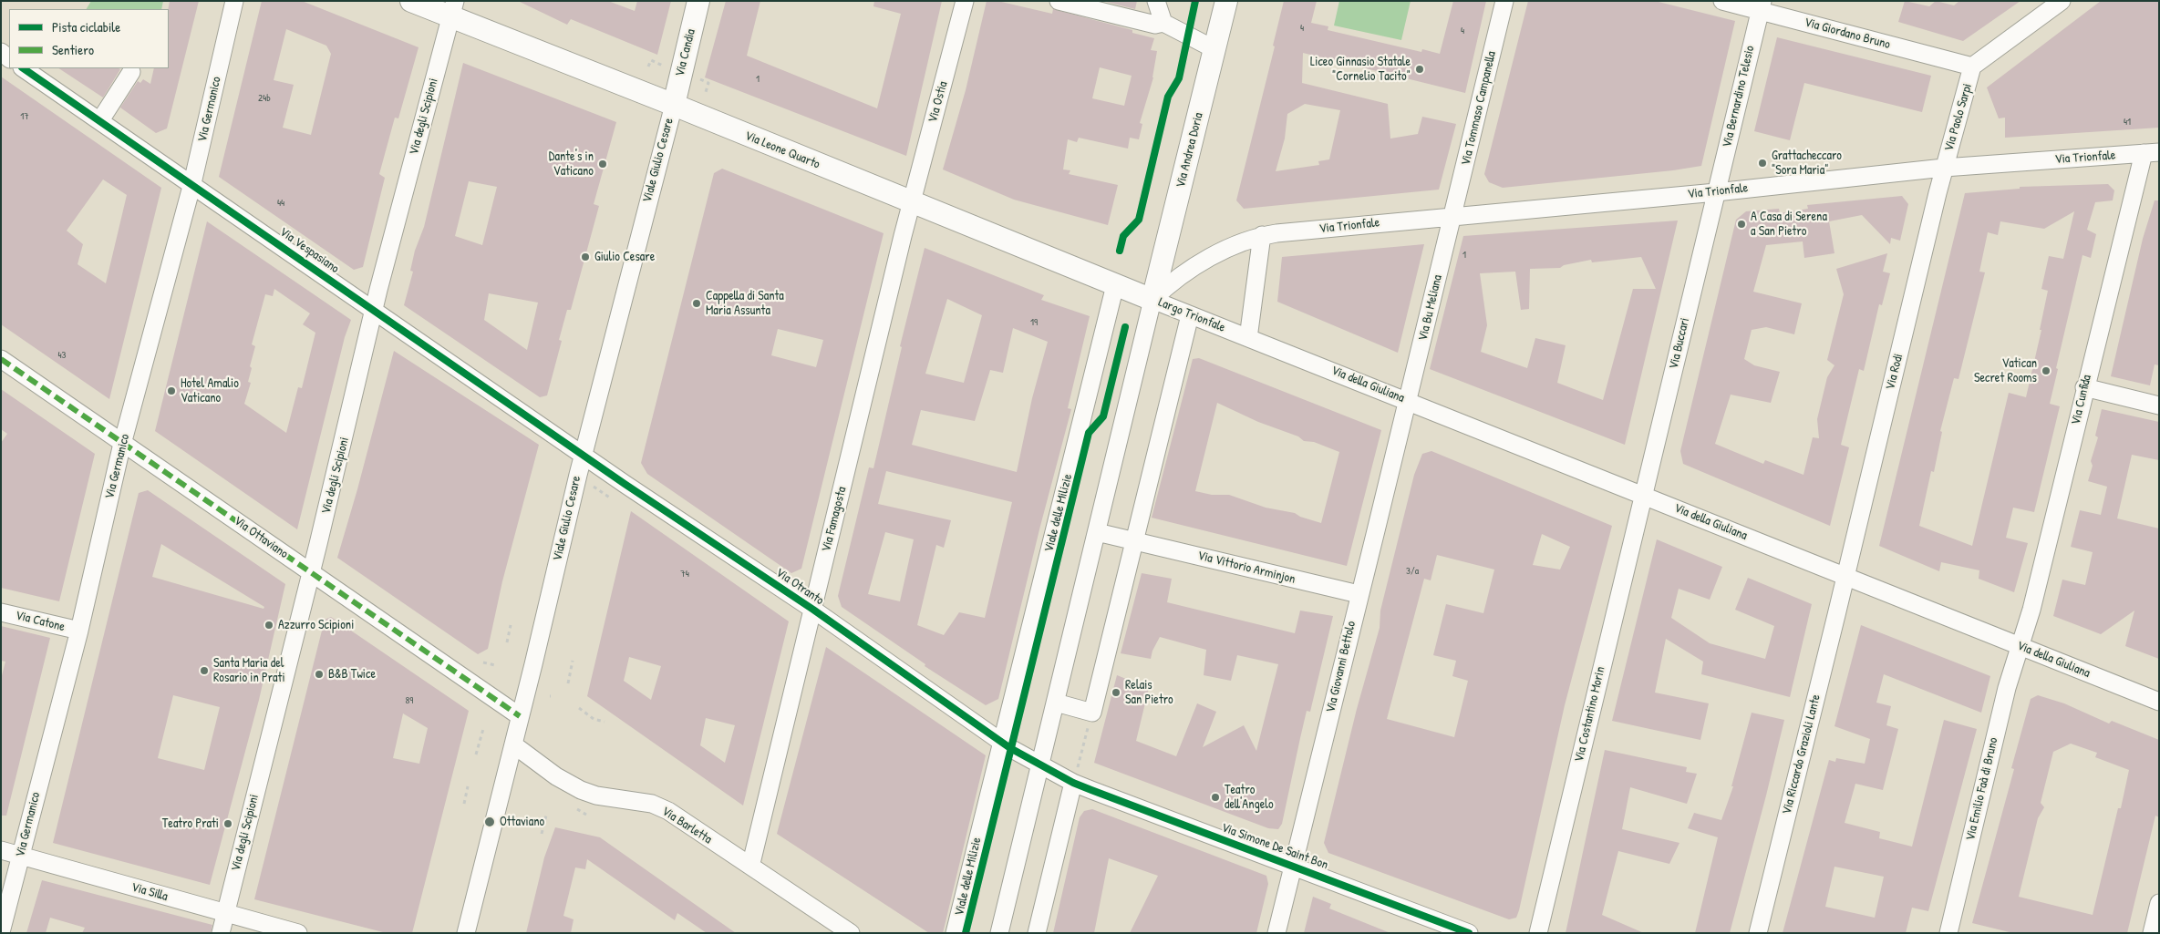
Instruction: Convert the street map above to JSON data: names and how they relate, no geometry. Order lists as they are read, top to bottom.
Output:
{
  "streets": {
    "main road": ["Via Candia", "Via Leone Quarto", "Via Andrea Doria"],
    "street": [
      "Via Giordano Bruno",
      "Via Bernardino Telesio",
      "Via Ostia",
      "Via Tommaso Campanella",
      "Via Germanico",
      "Via degli Scipioni",
      "Via Paolo Sarpi",
      "Via Trionfale",
      "Viale Giulio Cesare",
      "Via Vespasiano",
      "Via Bu Meliana",
      "Largo Trionfale",
      "Via Buccari",
      "Via Rodi",
      "Via della Giuliana",
      "Via Cunfida",
      "Viale delle Milizie",
      "Via Famagosta",
      "Via Ottaviano",
      "Via Vittorio Arminjon",
      "Via Otranto",
      "Via Catone",
      "Via Giovanni Bettolo",
      "Via Costantino Morin",
      "Via Riccardo Grazioli Lante",
      "Via Emilio Faà di Bruno",
      "Via Barletta",
      "Via Simone De Saint Bon",
      "Via Silla"
    ]
  },
  "crossings": [
    ["Via Giordano Bruno", "Via Bernardino Telesio"],
    ["Via Giordano Bruno", "Via Paolo Sarpi"],
    ["Via Candia", "Via Leone Quarto"],
    ["Via Candia", "Viale Giulio Cesare"],
    ["Via Bernardino Telesio", "Via Trionfale"],
    ["Via Bernardino Telesio", "Via Buccari"],
    ["Via Ostia", "Via Leone Quarto"],
    ["Via Ostia", "Via Famagosta"],
    ["Via Tommaso Campanella", "Via Trionfale"],
    ["Via Tommaso Campanella", "Via Bu Meliana"],
    ["Via Germanico", "Via Vespasiano"],
    ["Via Germanico", "Via Ottaviano"],
    ["Via Germanico", "Via Catone"],
    ["Via Germanico", "Via Silla"],
    ["Via degli Scipioni", "Via Leone Quarto"],
    ["Via degli Scipioni", "Via Vespasiano"],
    ["Via degli Scipioni", "Via Ottaviano"],
    ["Via degli Scipioni", "Via Silla"],
    ["Via Paolo Sarpi", "Via Trionfale"],
    ["Via Paolo Sarpi", "Via Rodi"],
    ["Via Leone Quarto", "Via Andrea Doria"],
    ["Via Leone Quarto", "Viale Giulio Cesare"],
    ["Via Leone Quarto", "Largo Trionfale"],
    ["Via Leone Quarto", "Viale delle Milizie"],
    ["Via Leone Quarto", "Via Famagosta"],
    ["Via Andrea Doria", "Largo Trionfale"],
    ["Via Trionfale", "Via Bu Meliana"],
    ["Via Trionfale", "Largo Trionfale"],
    ["Via Trionfale", "Via Buccari"],
    ["Via Trionfale", "Via Rodi"],
    ["Via Trionfale", "Via Cunfida"],
    ["Viale Giulio Cesare", "Via Vespasiano"],
    ["Viale Giulio Cesare", "Via Ottaviano"],
    ["Viale Giulio Cesare", "Via Otranto"],
    ["Viale Giulio Cesare", "Via Barletta"],
    ["Via Vespasiano", "Via Otranto"],
    ["Via Bu Meliana", "Via della Giuliana"],
    ["Via Bu Meliana", "Via Giovanni Bettolo"],
    ["Largo Trionfale", "Via della Giuliana"],
    ["Via Buccari", "Via della Giuliana"],
    ["Via Buccari", "Via Costantino Morin"],
    ["Via Rodi", "Via della Giuliana"],
    ["Via Rodi", "Via Riccardo Grazioli Lante"],
    ["Via della Giuliana", "Via Cunfida"],
    ["Via della Giuliana", "Via Giovanni Bettolo"],
    ["Via della Giuliana", "Via Costantino Morin"],
    ["Via della Giuliana", "Via Riccardo Grazioli Lante"],
    ["Via della Giuliana", "Via Emilio Faà di Bruno"],
    ["Via Cunfida", "Via Emilio Faà di Bruno"],
    ["Viale delle Milizie", "Via Otranto"],
    ["Via Famagosta", "Via Otranto"],
    ["Via Vittorio Arminjon", "Via Giovanni Bettolo"],
    ["Via Giovanni Bettolo", "Via Simone De Saint Bon"]
  ],
  "places": [
    "Liceo Ginnasio Statale \"Cornelio Tacito\"",
    "Grattacheccaro \"Sora Maria\"",
    "Dante's in Vaticano",
    "A Casa di Serena a San Pietro",
    "Giulio Cesare",
    "Cappella di Santa Maria Assunta",
    "Vatican Secret Rooms",
    "Hotel Amalio Vaticano",
    "Azzurro Scipioni",
    "Santa Maria del Rosario in Prati",
    "B&B Twice",
    "Relais San Pietro",
    "Teatro dell'Angelo",
    "Ottaviano",
    "Teatro Prati"
  ],
  "house_numbers": [
    "4",
    "4",
    "1",
    "24b",
    "17",
    "41",
    "44",
    "1",
    "19",
    "43",
    "3/a",
    "74",
    "89"
  ],
  "legend": ["Pista ciclabile", "Sentiero"]
}
